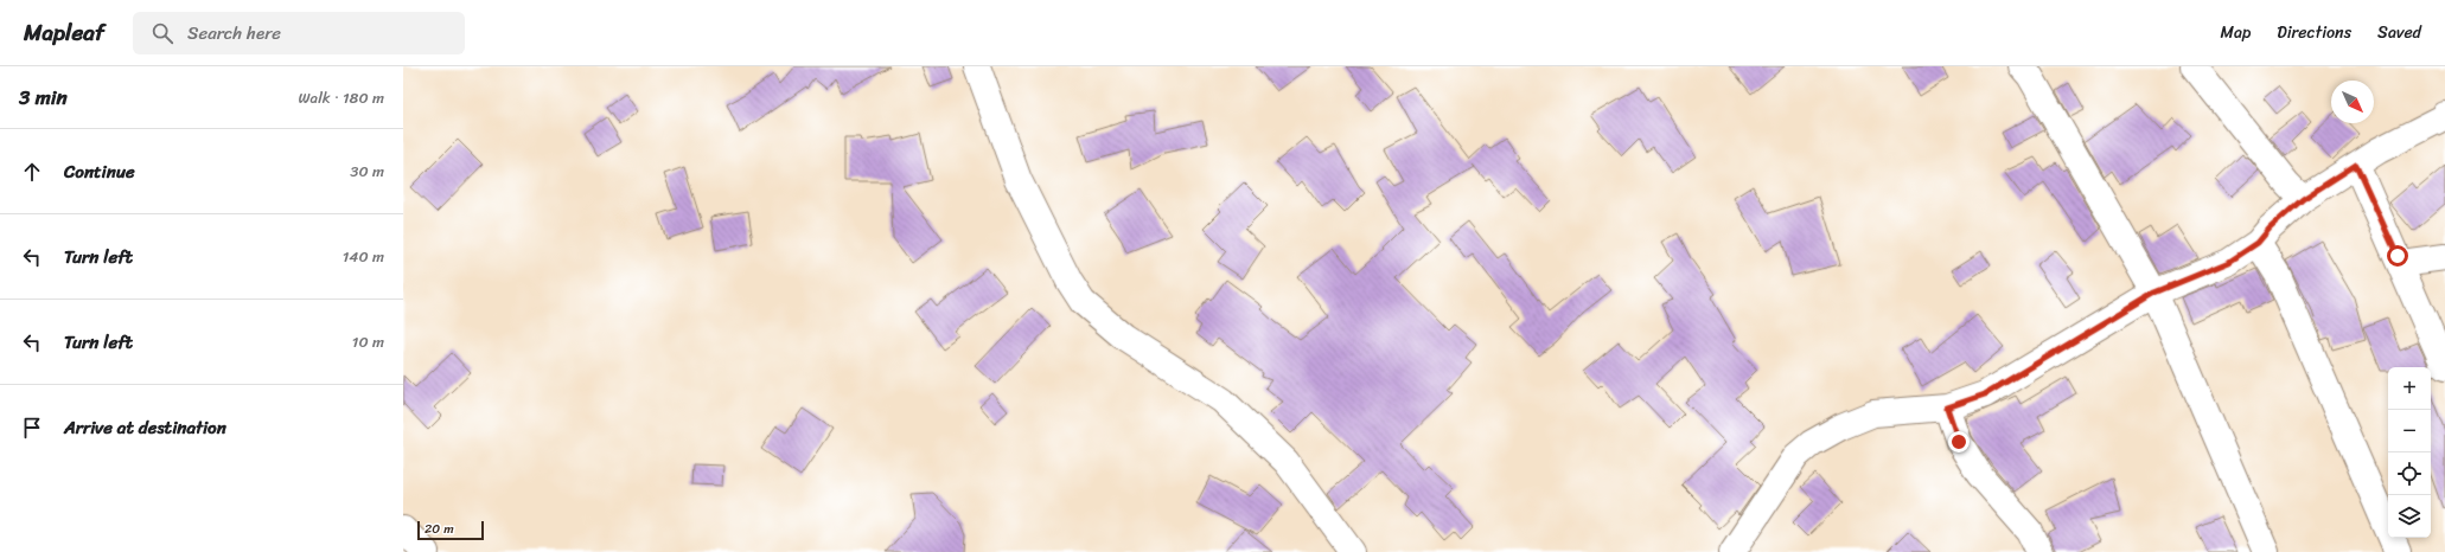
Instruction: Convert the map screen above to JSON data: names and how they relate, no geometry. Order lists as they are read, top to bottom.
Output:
{
  "scale_bar": "20 m",
  "north": "bottom right",
  "page": {
    "header": "Mapleaf",
    "search": "Search here",
    "nav": ["Map", "Directions", "Saved"],
    "heading": ["3 min", "Walk · 180 m"],
    "list": [
      ["Continue", "30 m"],
      ["Turn left", "140 m"],
      ["Turn left", "10 m"],
      "Arrive at destination"
    ],
    "map_buttons": ["+", "−"],
    "scale": "20 m"
  }
}
